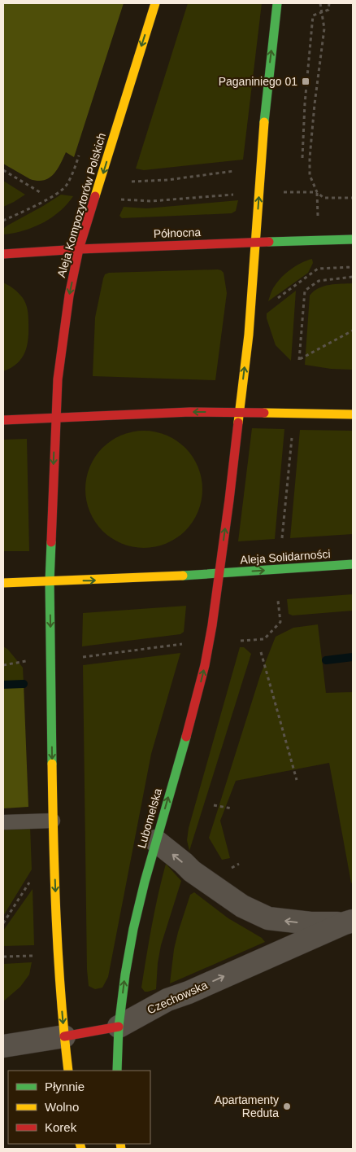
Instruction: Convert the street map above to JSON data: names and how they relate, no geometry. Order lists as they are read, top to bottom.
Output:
{
  "streets": {
    "street": [
      "Aleja Kompozytorów Polskich",
      "Północna",
      "Aleja Solidarności",
      "Lubomelska",
      "Czechowska"
    ]
  },
  "crossings": [
    ["Aleja Kompozytorów Polskich", "Północna"],
    ["Aleja Kompozytorów Polskich", "Aleja Solidarności"],
    ["Aleja Solidarności", "Lubomelska"],
    ["Lubomelska", "Czechowska"]
  ],
  "one_way": ["Aleja Kompozytorów Polskich", "Aleja Solidarności", "Lubomelska"],
  "places": {
    "transit": ["Paganiniego 01"],
    "other": ["Apartamenty Reduta"]
  },
  "legend": ["Płynnie", "Wolno", "Korek"]
}
